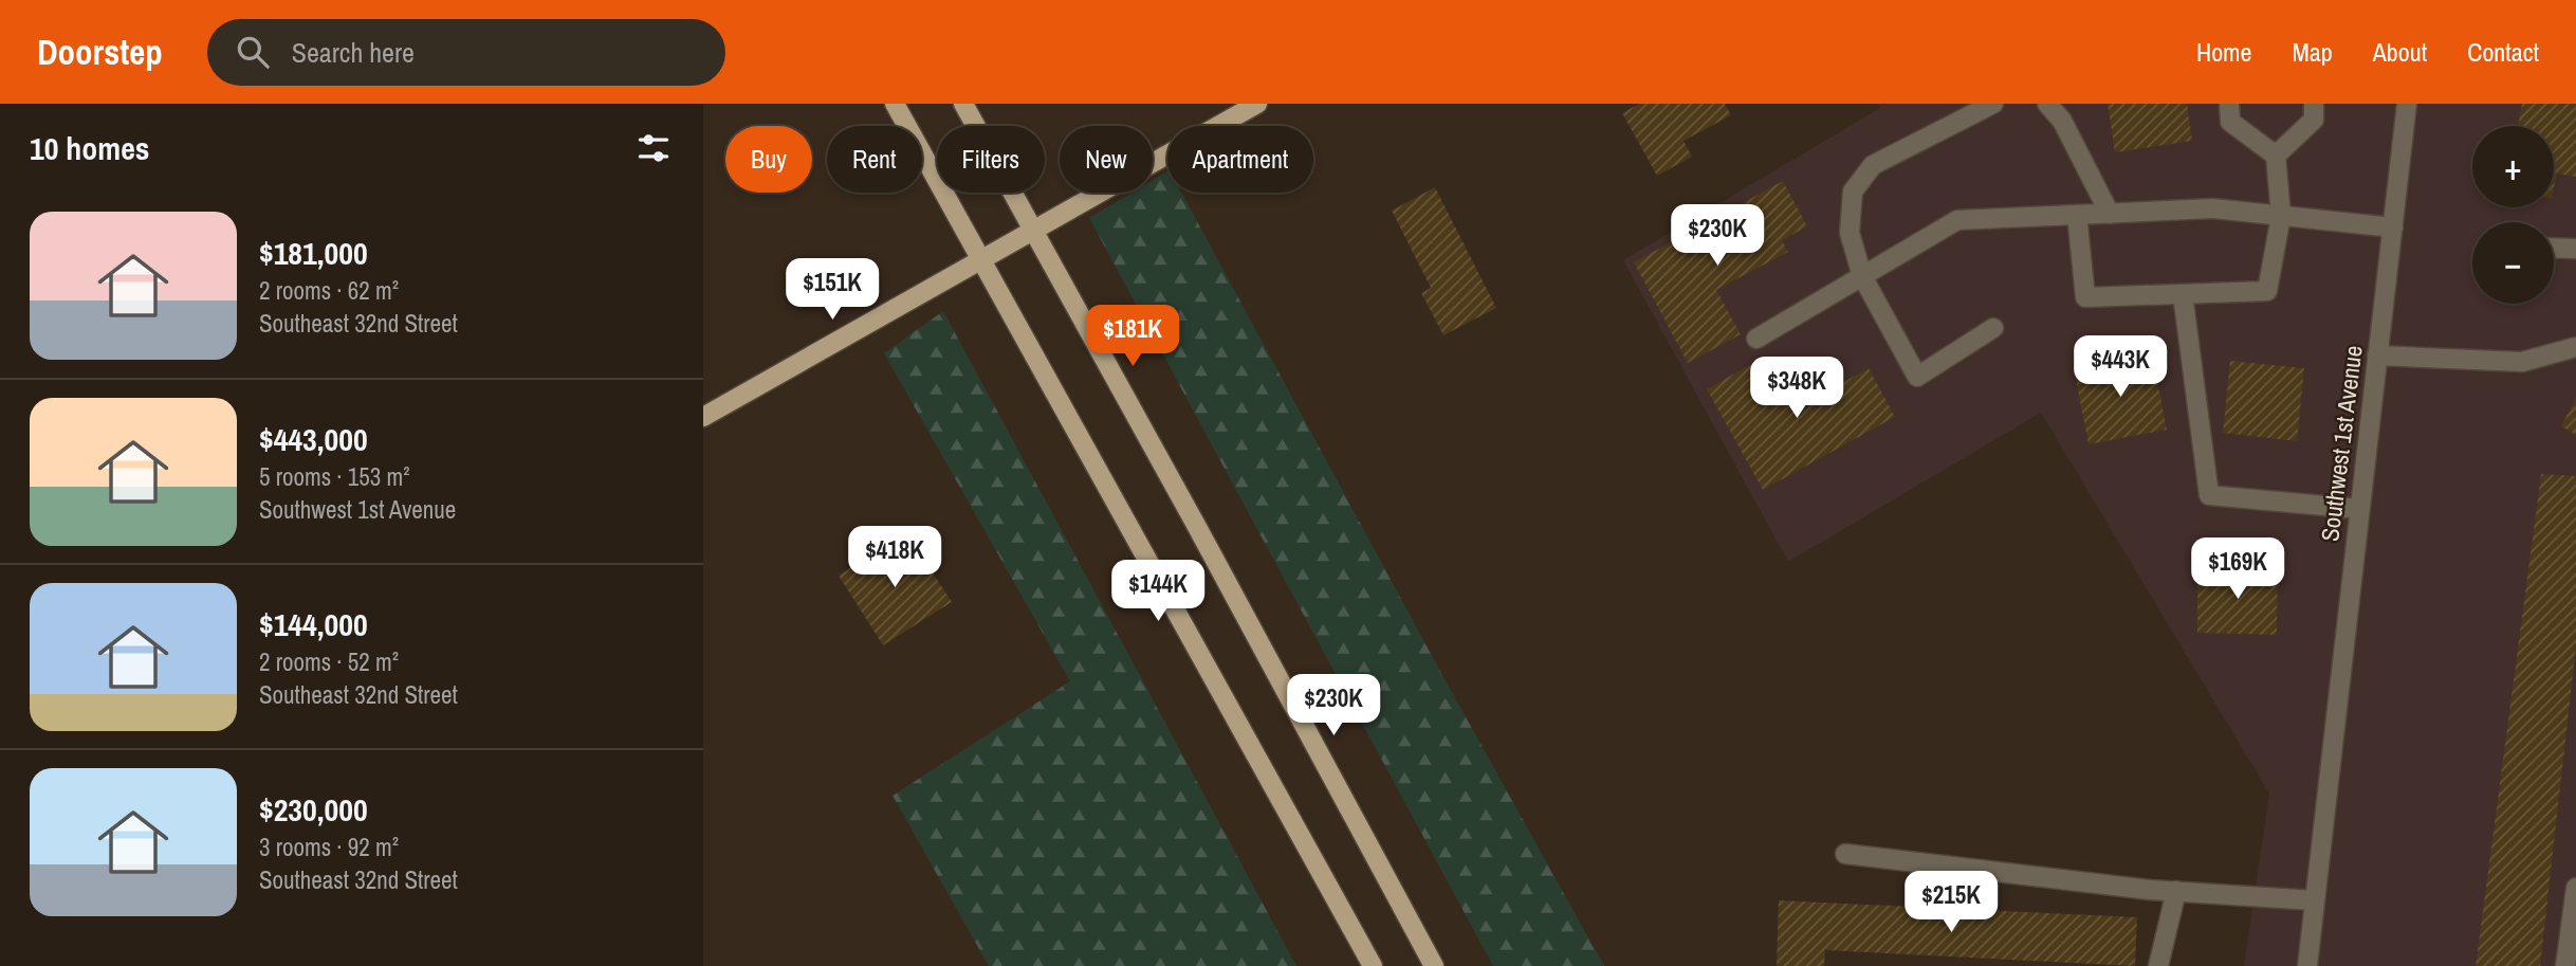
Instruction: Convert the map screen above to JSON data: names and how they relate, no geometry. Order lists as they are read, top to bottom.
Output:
{
  "streets": {
    "street": ["Southwest 1st Avenue"]
  },
  "page": {
    "header": "Doorstep",
    "search": "Search here",
    "nav": [
      "Home",
      "Map",
      "About",
      "Contact"
    ],
    "heading": "10 homes",
    "map_buttons": ["+", "−"],
    "chip": [
      "Buy",
      "Rent",
      "Filters",
      "New",
      "Apartment"
    ],
    "list": [
      {
        "name": "$181,000",
        "note": "2 rooms · 62 m² · Southeast 32nd Street"
      },
      {
        "name": "$443,000",
        "note": "5 rooms · 153 m² · Southwest 1st Avenue"
      },
      {
        "name": "$144,000",
        "note": "2 rooms · 52 m² · Southeast 32nd Street"
      },
      {
        "name": "$230,000",
        "note": "3 rooms · 92 m² · Southeast 32nd Street"
      }
    ],
    "price": [
      "$230K",
      "$151K",
      "$181K",
      "$443K",
      "$348K",
      "$418K",
      "$169K",
      "$144K",
      "$230K",
      "$215K"
    ]
  }
}
